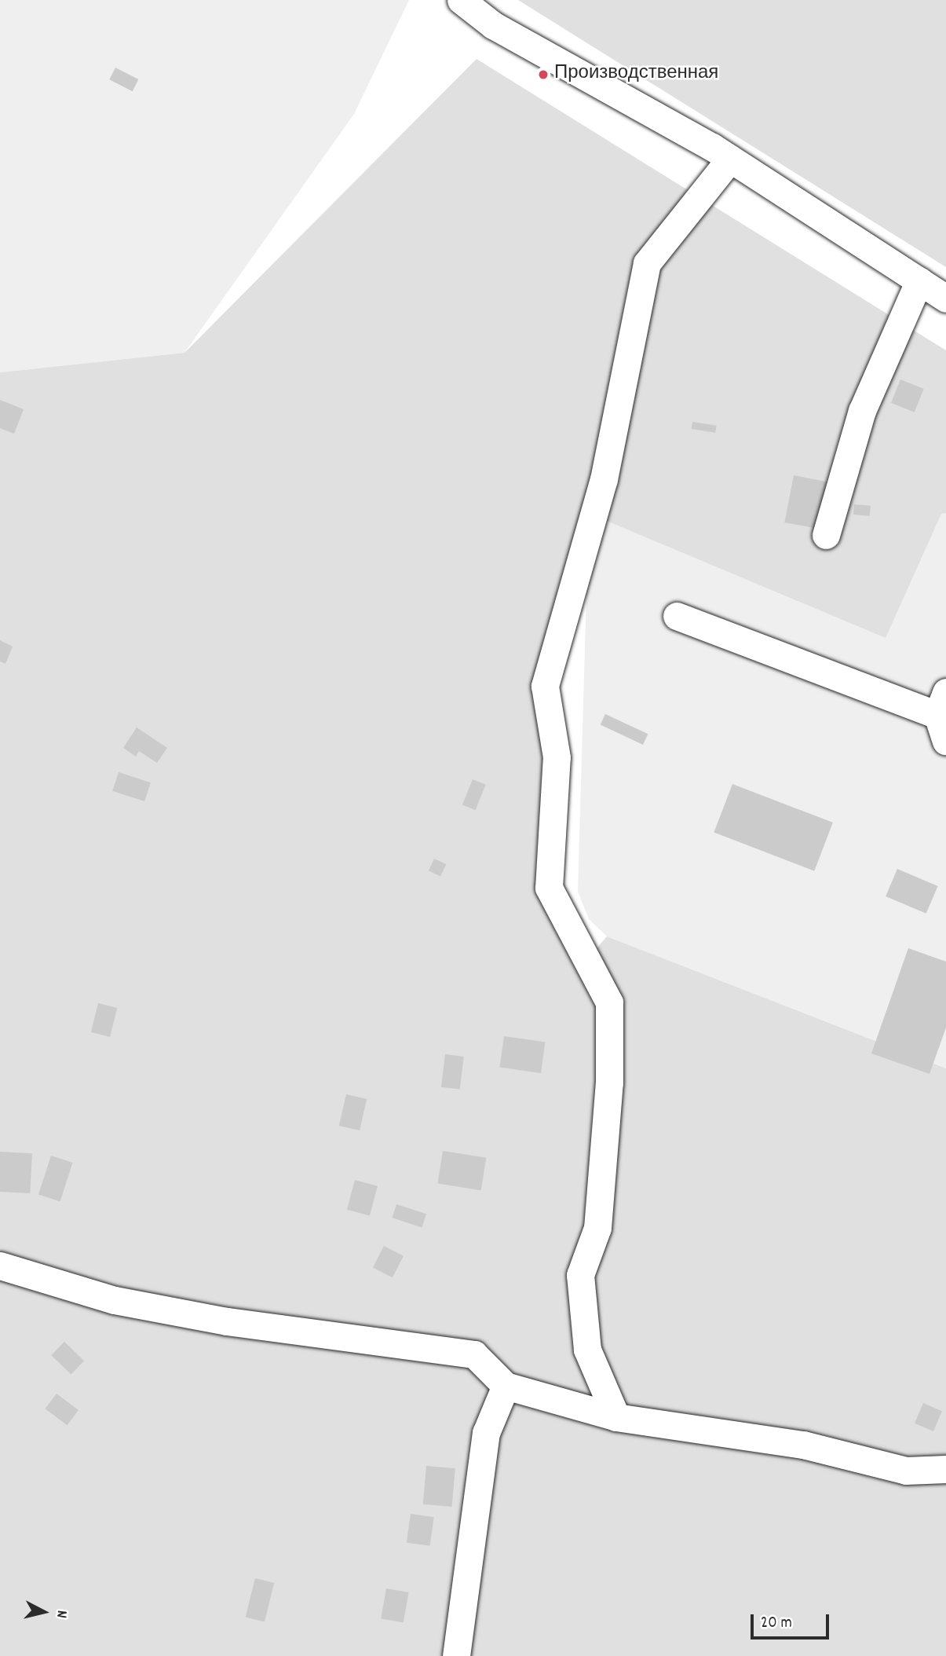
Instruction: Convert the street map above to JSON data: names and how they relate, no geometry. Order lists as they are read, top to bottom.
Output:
{
  "places": ["Производственная"],
  "scale_bar": "20 m",
  "north": "right"
}
